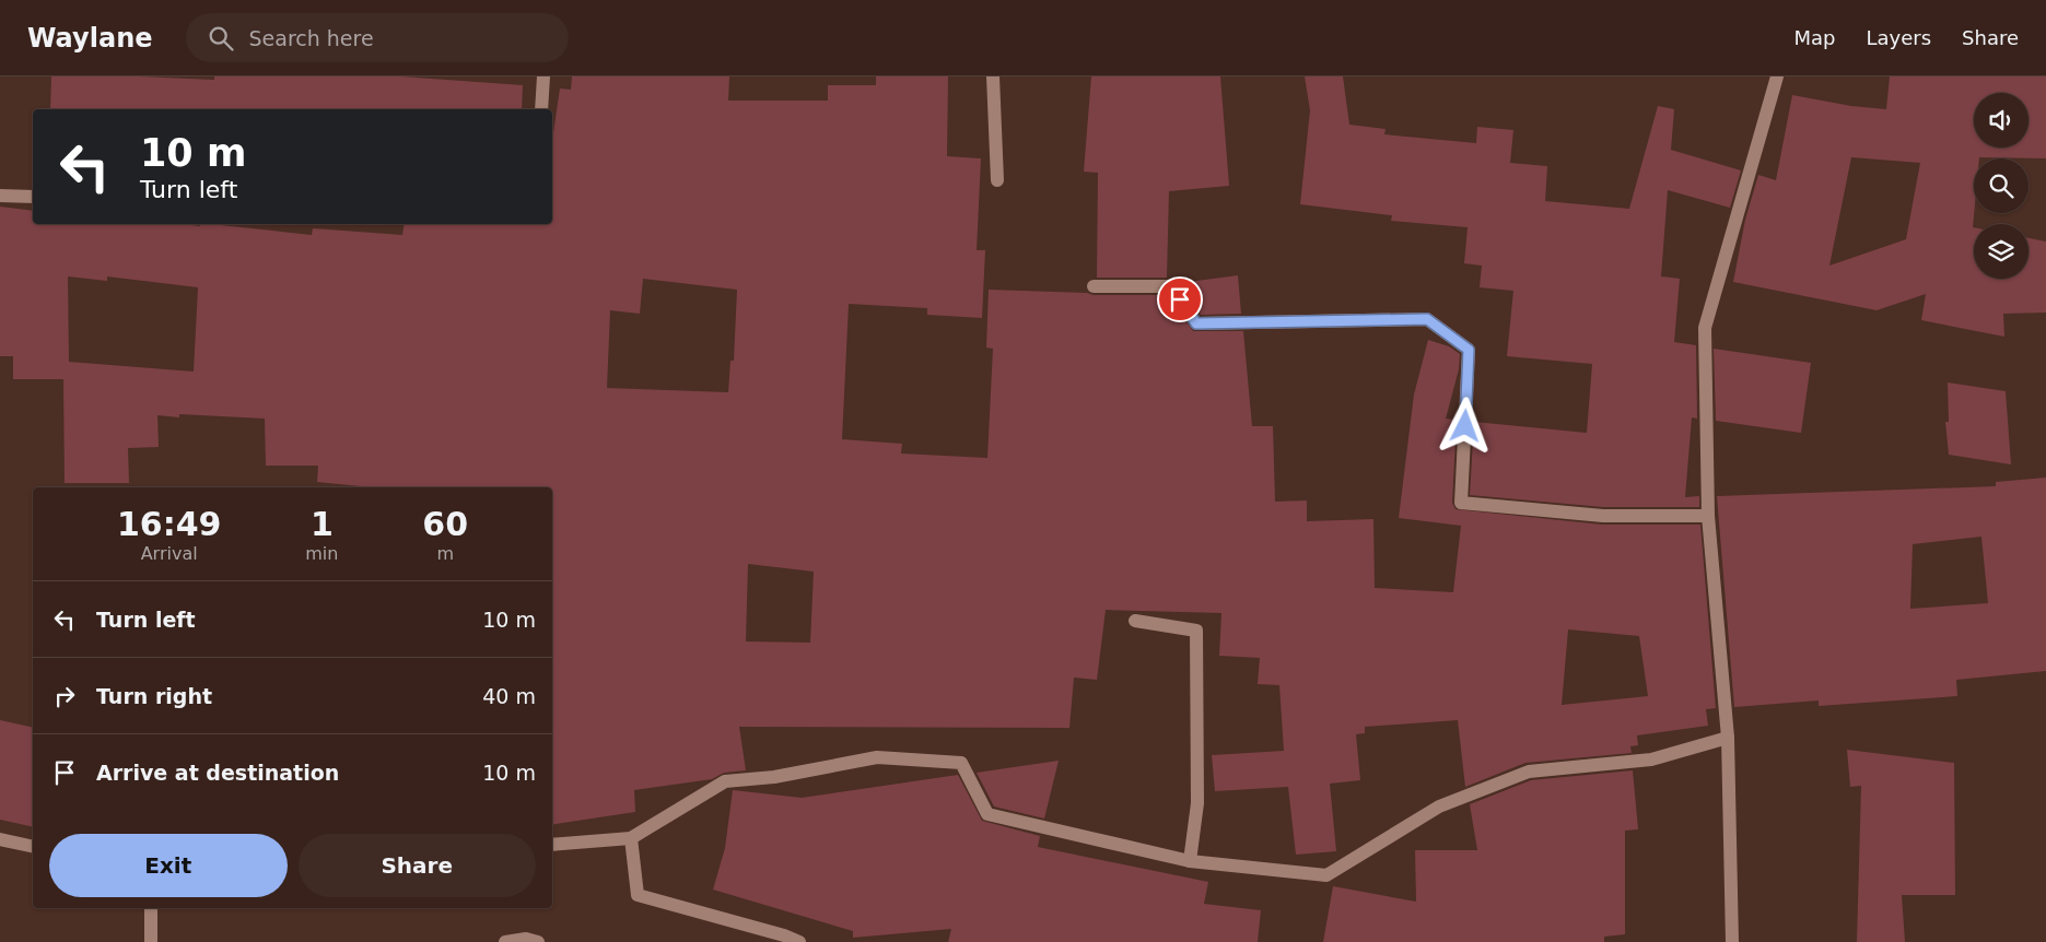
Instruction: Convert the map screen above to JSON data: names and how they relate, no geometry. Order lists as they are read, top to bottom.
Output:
{
  "page": {
    "header": "Waylane",
    "search": "Search here",
    "nav": ["Map", "Layers", "Share"],
    "turn": ["10 m", "Turn left"],
    "eta": [
      "16:49",
      "Arrival",
      "1",
      "min",
      "60",
      "m"
    ],
    "list": [
      {
        "name": "Turn left",
        "value": "10 m"
      },
      {
        "name": "Turn right",
        "value": "40 m"
      },
      {
        "name": "Arrive at destination",
        "value": "10 m"
      }
    ],
    "buttons": ["Exit", "Share"]
  }
}
